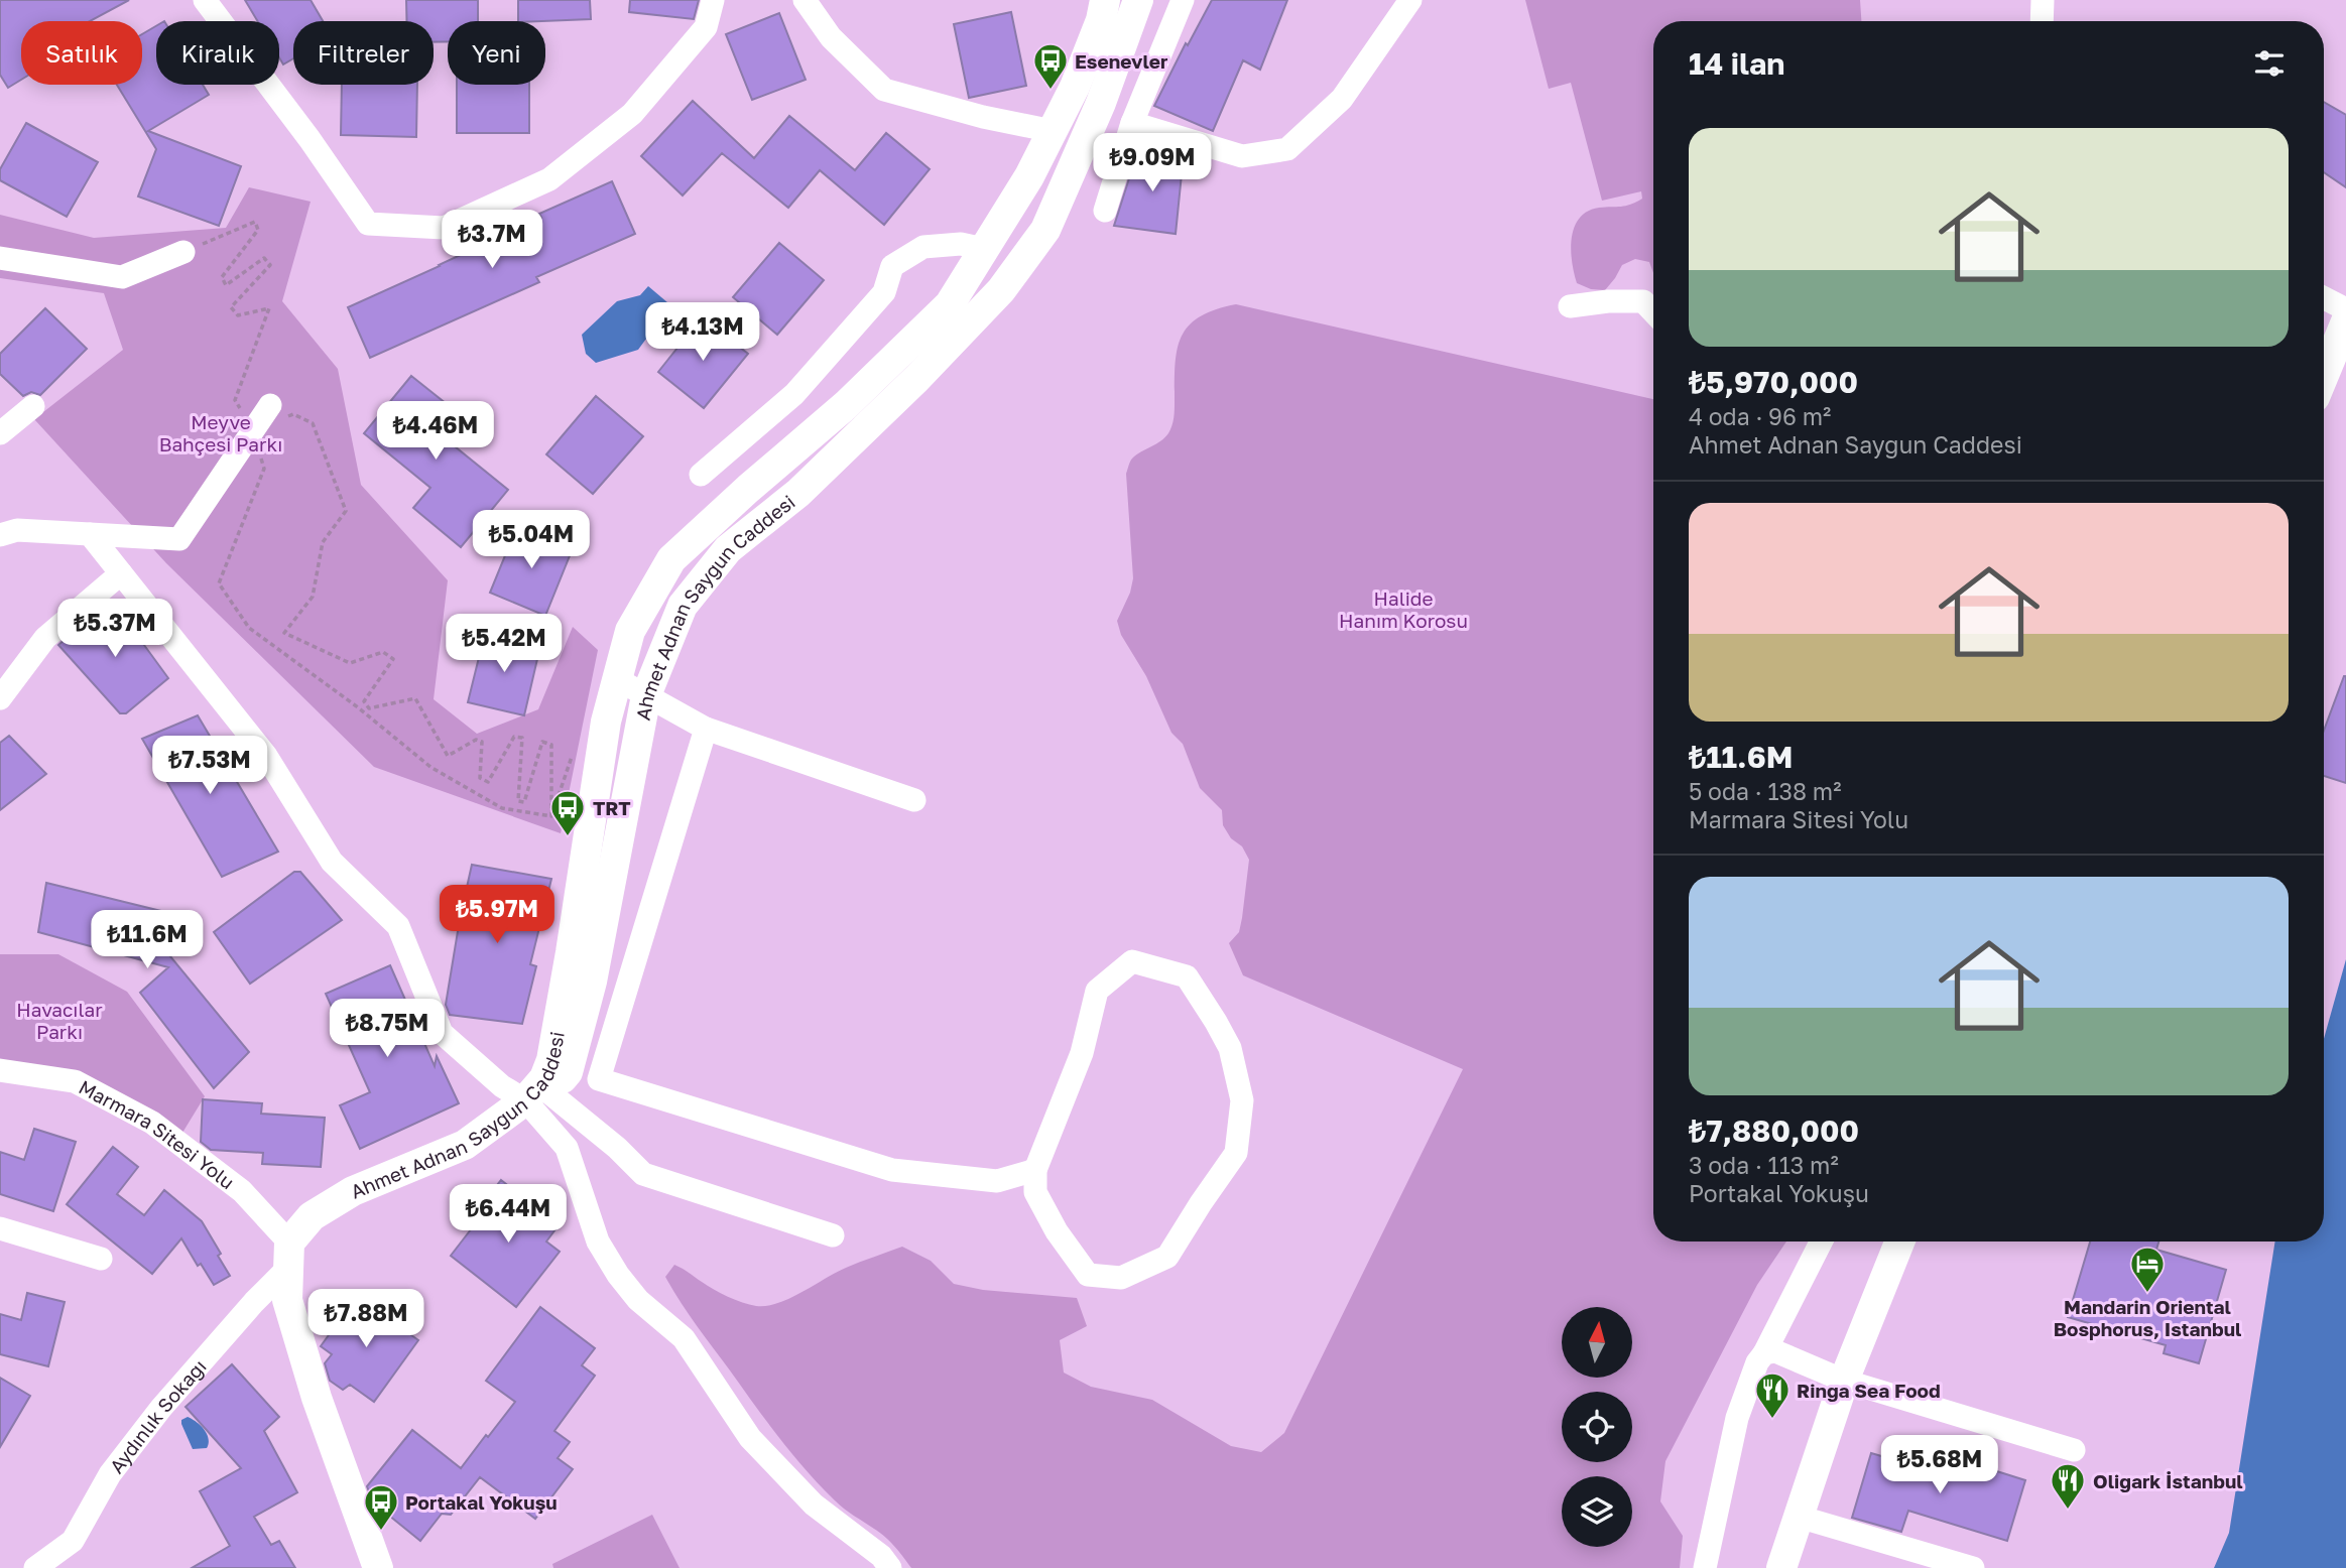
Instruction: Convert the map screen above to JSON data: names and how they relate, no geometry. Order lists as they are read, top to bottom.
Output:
{
  "streets": {
    "main road": ["Ahmet Adnan Saygun Caddesi"],
    "street": ["Marmara Sitesi Yolu", "Aydınlık Sokağı"]
  },
  "crossings": [
    ["Ahmet Adnan Saygun Caddesi", "Marmara Sitesi Yolu"],
    ["Ahmet Adnan Saygun Caddesi", "Aydınlık Sokağı"],
    ["Marmara Sitesi Yolu", "Aydınlık Sokağı"]
  ],
  "parks": ["Meyve Bahçesi Parkı", "Halide Hanım Korosu", "Havacılar Parkı"],
  "places": {
    "bus stop": ["Esenevler", "TRT", "Portakal Yokuşu"],
    "hotel": ["Mandarin Oriental Bosphorus, Istanbul"],
    "restaurant": ["Ringa Sea Food", "Oligark İstanbul"]
  },
  "north": "top",
  "page": {
    "chip": [
      "Satılık",
      "Kiralık",
      "Filtreler",
      "Yeni"
    ],
    "heading": "14 ilan",
    "list": [
      {
        "name": "₺5,970,000",
        "note": "4 oda · 96 m² · Ahmet Adnan Saygun Caddesi"
      },
      {
        "name": "₺11.6M",
        "note": "5 oda · 138 m² · Marmara Sitesi Yolu"
      },
      {
        "name": "₺7,880,000",
        "note": "3 oda · 113 m² · Portakal Yokuşu"
      }
    ],
    "price": [
      "₺9.09M",
      "₺3.7M",
      "₺4.13M",
      "₺4.46M",
      "₺5.04M",
      "₺5.37M",
      "₺5.42M",
      "₺7.53M",
      "₺5.97M",
      "₺11.6M",
      "₺8.75M",
      "₺6.44M",
      "₺7.88M",
      "₺5.68M"
    ]
  }
}
